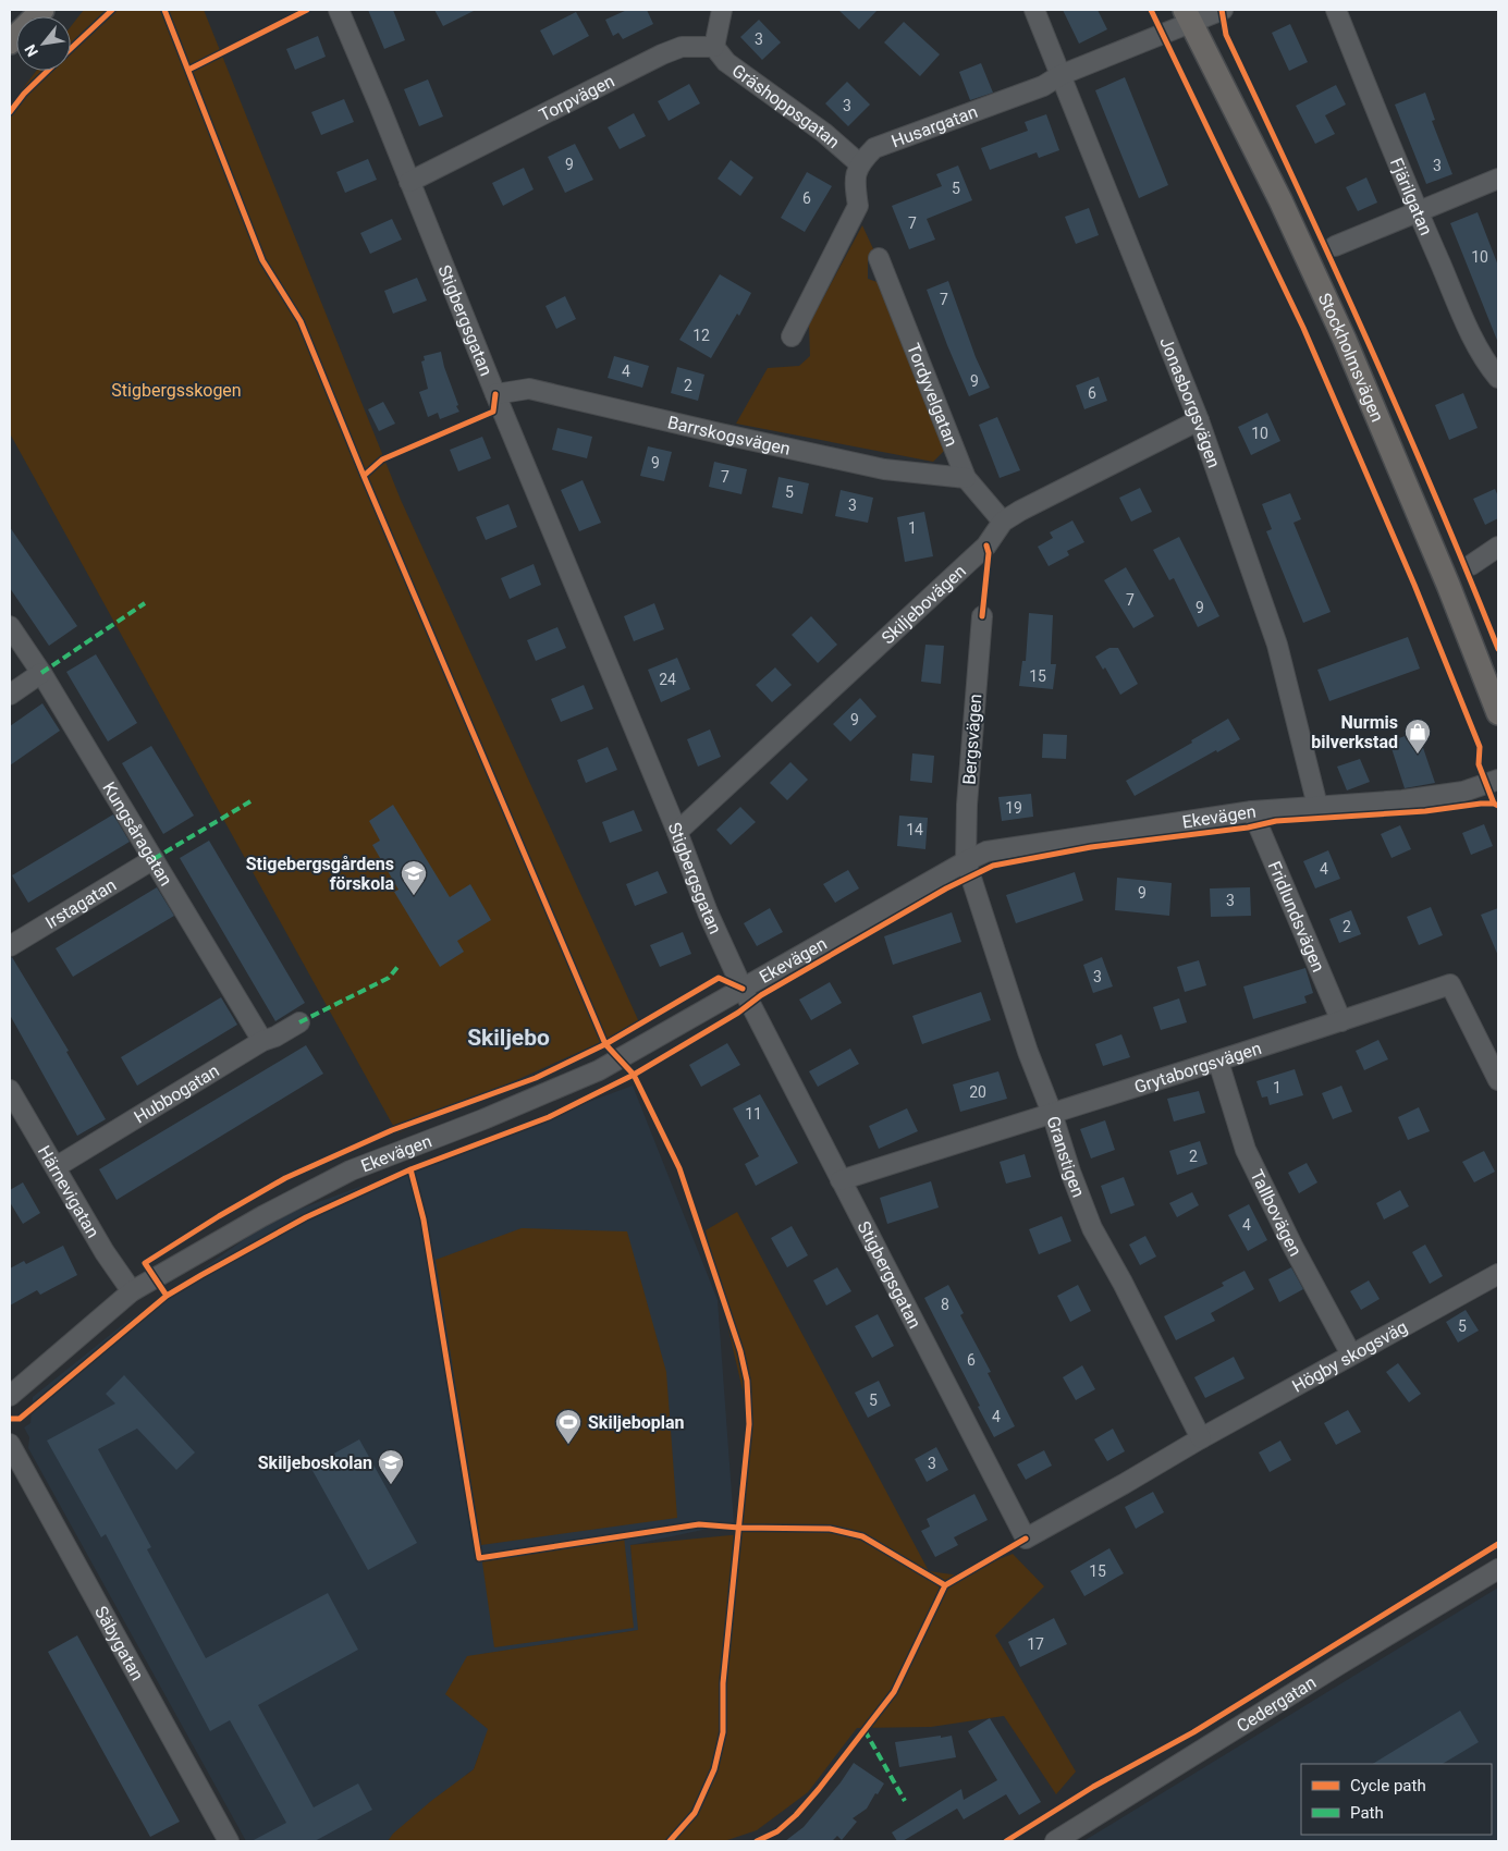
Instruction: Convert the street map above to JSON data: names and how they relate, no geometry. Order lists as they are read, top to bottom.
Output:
{
  "streets": {
    "main road": ["Stockholmsvägen"],
    "street": [
      "Torpvägen",
      "Gräshoppsgatan",
      "Husargatan",
      "Fjärilgatan",
      "Stigbergsgatan",
      "Tordyvelgatan",
      "Jonasborgsvägen",
      "Barrskogsvägen",
      "Skiljebovägen",
      "Bergsvägen",
      "Ekevägen",
      "Kungsåragatan",
      "Irstagatan",
      "Fridlundsvägen",
      "Grytaborgsvägen",
      "Hubbogatan",
      "Granstigen",
      "Härnevigatan",
      "Tallbovägen",
      "Högby skogsväg",
      "Säbygatan",
      "Cedergatan"
    ]
  },
  "crossings": [
    ["Torpvägen", "Gräshoppsgatan"],
    ["Torpvägen", "Stigbergsgatan"],
    ["Gräshoppsgatan", "Husargatan"],
    ["Husargatan", "Stockholmsvägen"],
    ["Husargatan", "Jonasborgsvägen"],
    ["Stigbergsgatan", "Barrskogsvägen"],
    ["Stigbergsgatan", "Skiljebovägen"],
    ["Stigbergsgatan", "Ekevägen"],
    ["Stigbergsgatan", "Grytaborgsvägen"],
    ["Stigbergsgatan", "Granstigen"],
    ["Stigbergsgatan", "Högby skogsväg"],
    ["Tordyvelgatan", "Barrskogsvägen"],
    ["Tordyvelgatan", "Skiljebovägen"],
    ["Jonasborgsvägen", "Skiljebovägen"],
    ["Jonasborgsvägen", "Ekevägen"],
    ["Bergsvägen", "Ekevägen"],
    ["Bergsvägen", "Granstigen"],
    ["Ekevägen", "Fridlundsvägen"],
    ["Ekevägen", "Granstigen"],
    ["Ekevägen", "Härnevigatan"],
    ["Kungsåragatan", "Irstagatan"],
    ["Kungsåragatan", "Hubbogatan"],
    ["Fridlundsvägen", "Grytaborgsvägen"],
    ["Grytaborgsvägen", "Granstigen"],
    ["Grytaborgsvägen", "Tallbovägen"],
    ["Hubbogatan", "Härnevigatan"],
    ["Granstigen", "Högby skogsväg"],
    ["Tallbovägen", "Högby skogsväg"]
  ],
  "districts": ["Skiljebo"],
  "parks": ["Stigbergsskogen"],
  "places": {
    "shop": ["Nurmis bilverkstad"],
    "school or university": ["Stigebergsgårdens förskola", "Skiljeboskolan"],
    "sports": ["Skiljeboplan"]
  },
  "house_numbers": [
    "3",
    "3",
    "9",
    "3",
    "5",
    "6",
    "7",
    "10",
    "7",
    "12",
    "4",
    "9",
    "2",
    "6",
    "10",
    "9",
    "7",
    "5",
    "3",
    "1",
    "7",
    "9",
    "15",
    "24",
    "9",
    "19",
    "14",
    "4",
    "9",
    "3",
    "2",
    "3",
    "1",
    "20",
    "11",
    "2",
    "4",
    "8",
    "5",
    "6",
    "5",
    "4",
    "3",
    "15",
    "17"
  ],
  "legend": ["Cycle path", "Path"],
  "north": "bottom left"
}
